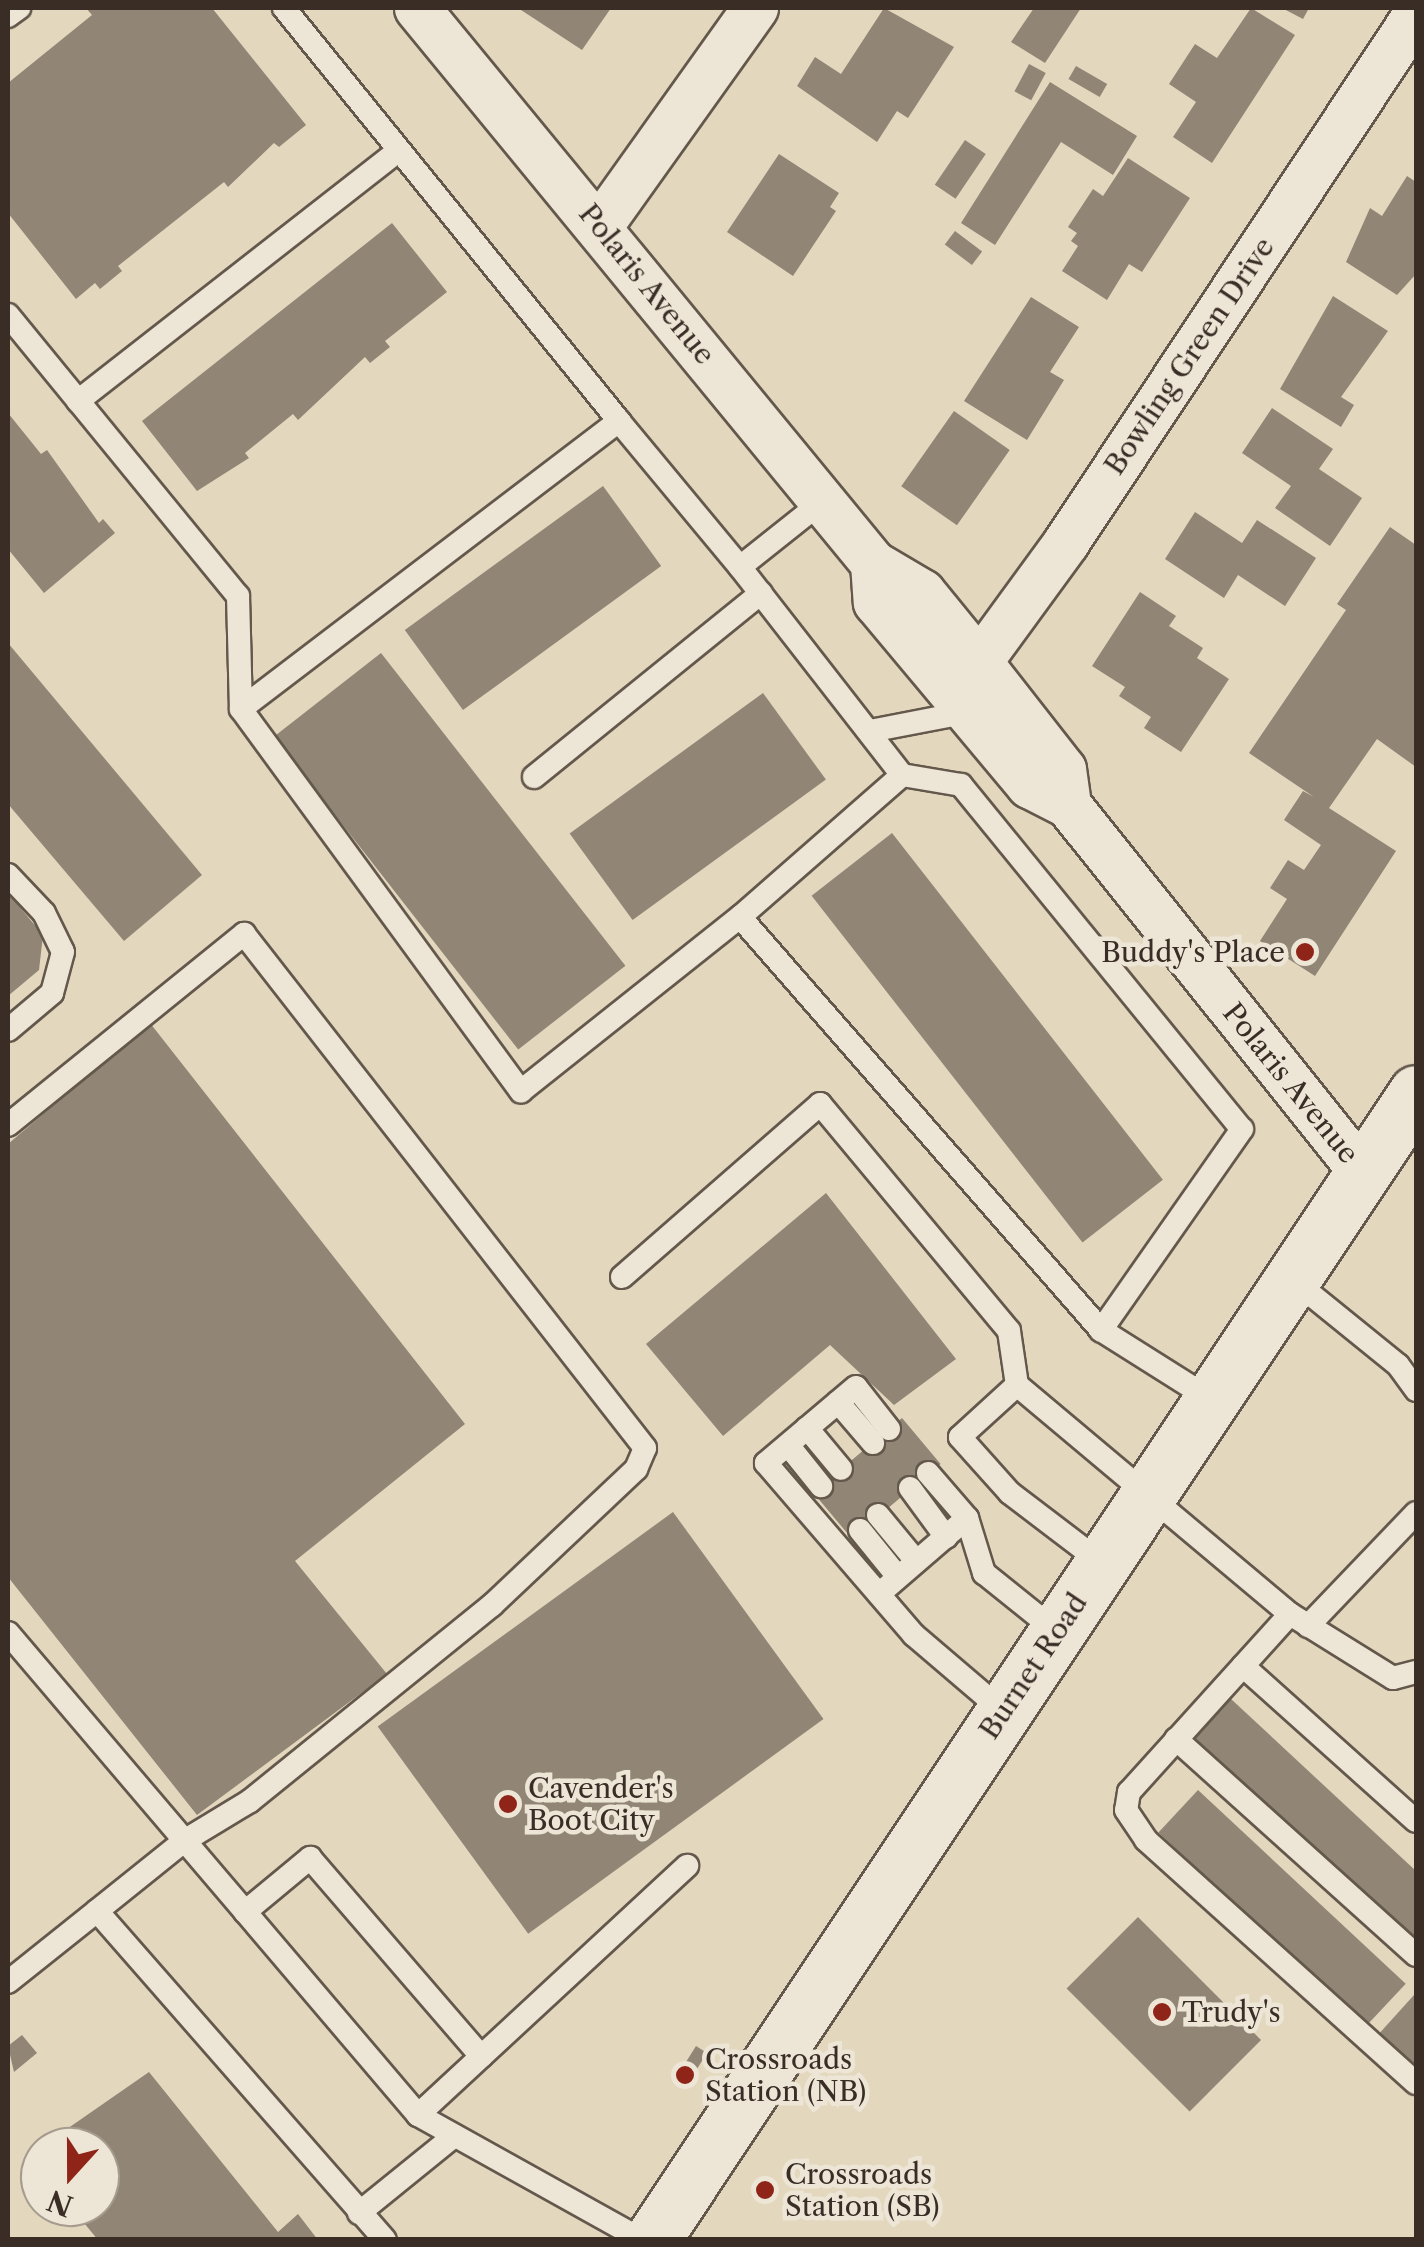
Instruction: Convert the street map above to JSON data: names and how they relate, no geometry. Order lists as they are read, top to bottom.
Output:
{
  "streets": {
    "main road": ["Burnet Road"],
    "street": ["Polaris Avenue", "Bowling Green Drive"]
  },
  "crossings": [
    ["Polaris Avenue", "Bowling Green Drive"],
    ["Polaris Avenue", "Burnet Road"]
  ],
  "places": [
    "Buddy's Place",
    "Cavender's Boot City",
    "Trudy's",
    "Crossroads Station (NB)",
    "Crossroads Station (SB)"
  ],
  "north": "bottom"
}
